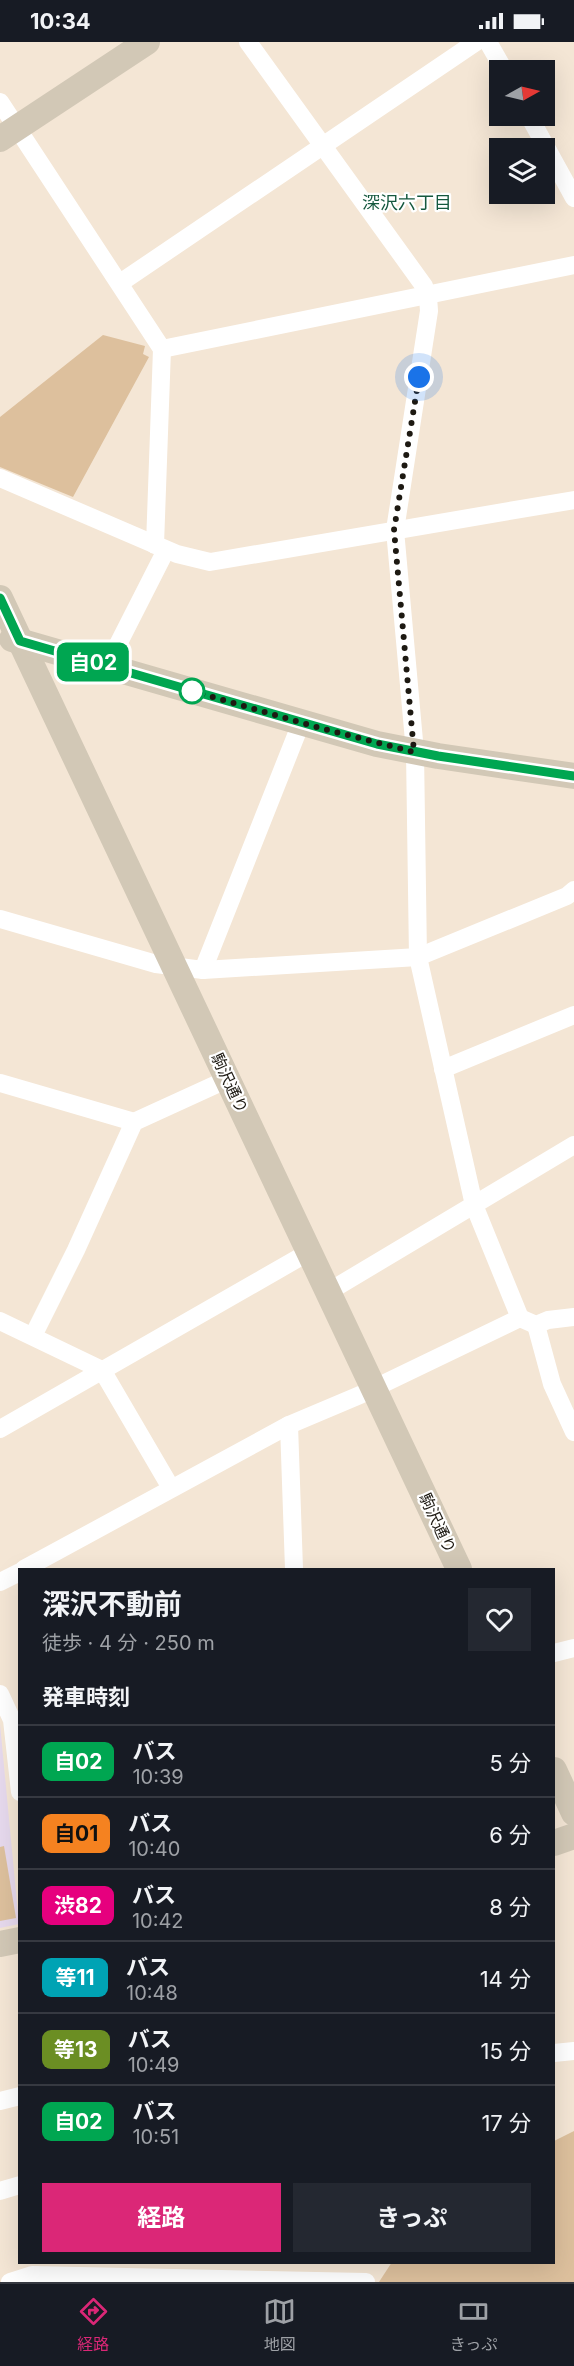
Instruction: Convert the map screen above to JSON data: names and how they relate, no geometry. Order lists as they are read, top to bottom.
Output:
{
  "streets": {
    "main road": ["駒沢通り"]
  },
  "districts": ["深沢六丁目"],
  "lines": ["bus line 自02"],
  "north": "right",
  "page": {
    "status": "10:34",
    "on_map": "自02",
    "heading": [
      ["深沢不動前", "徒歩 · 4 分 · 250 m"],
      "発車時刻"
    ],
    "list": [
      {
        "mark": "自02",
        "name": "バス",
        "note": "10:39",
        "value": "5 分"
      },
      {
        "mark": "自01",
        "name": "バス",
        "note": "10:40",
        "value": "6 分"
      },
      {
        "mark": "渋82",
        "name": "バス",
        "note": "10:42",
        "value": "8 分"
      },
      {
        "mark": "等11",
        "name": "バス",
        "note": "10:48",
        "value": "14 分"
      },
      {
        "mark": "等13",
        "name": "バス",
        "note": "10:49",
        "value": "15 分"
      },
      {
        "mark": "自02",
        "name": "バス",
        "note": "10:51",
        "value": "17 分"
      }
    ],
    "buttons": ["経路", "きっぷ"],
    "tabs": ["経路", "地図", "きっぷ"]
  }
}
